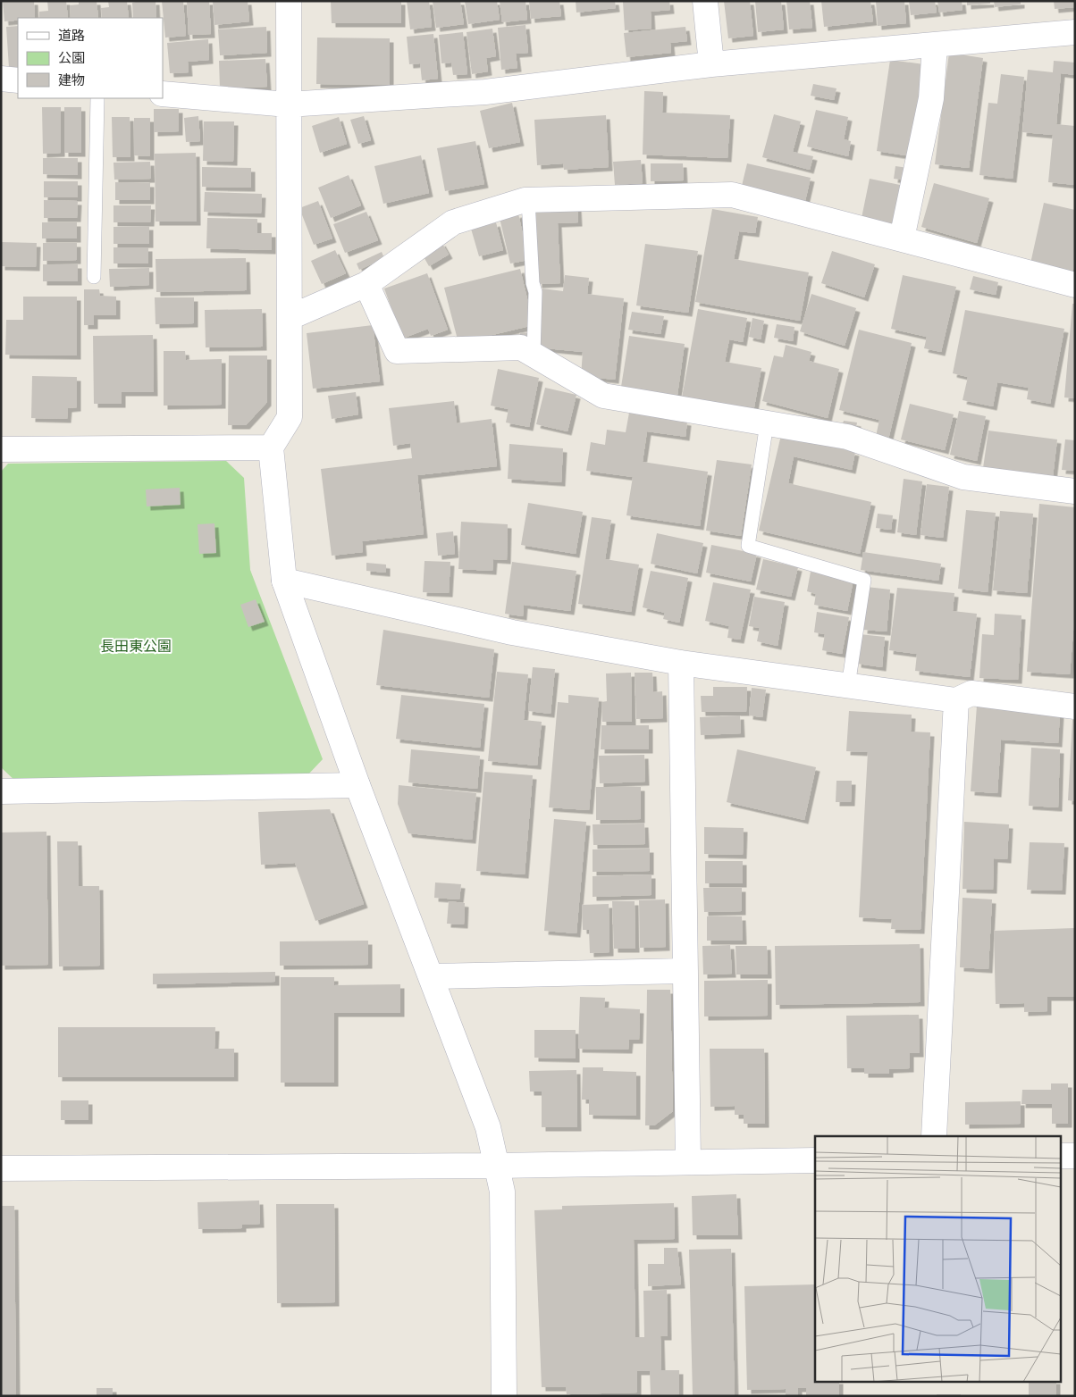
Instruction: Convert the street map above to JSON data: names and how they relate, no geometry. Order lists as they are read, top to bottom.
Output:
{
  "parks": ["長田東公園"],
  "legend": ["道路", "公園", "建物"]
}
